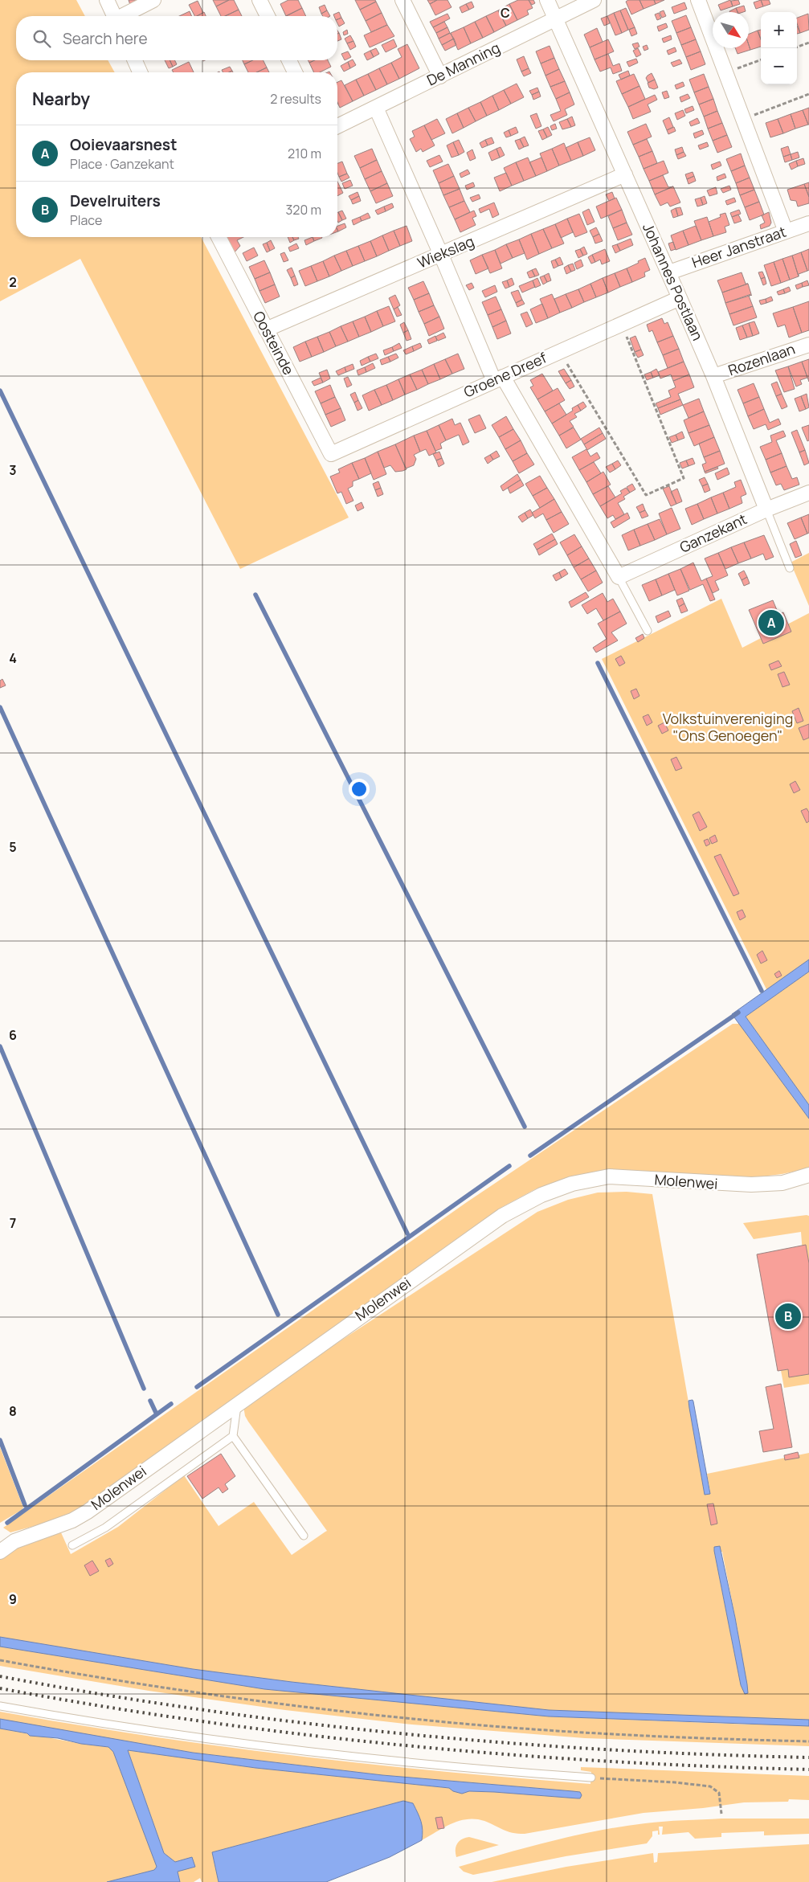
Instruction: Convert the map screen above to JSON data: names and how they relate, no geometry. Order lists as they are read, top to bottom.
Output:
{
  "streets": {
    "street": [
      "De Manning",
      "Heer Janstraat",
      "Wiekslag",
      "Johannes Postlaan",
      "Oosteinde",
      "Rozenlaan",
      "Groene Dreef",
      "Ganzekant",
      "Molenwei"
    ]
  },
  "crossings": [
    ["De Manning", "Johannes Postlaan"],
    ["Heer Janstraat", "Johannes Postlaan"],
    ["Wiekslag", "Johannes Postlaan"],
    ["Wiekslag", "Oosteinde"],
    ["Johannes Postlaan", "Rozenlaan"],
    ["Johannes Postlaan", "Groene Dreef"],
    ["Johannes Postlaan", "Ganzekant"],
    ["Oosteinde", "Groene Dreef"]
  ],
  "parks": ["Volkstuinvereniging \"Ons Genoegen\""],
  "north": "bottom right",
  "page": {
    "map_buttons": ["+", "−"],
    "search": "Search here",
    "heading": ["Nearby", "2 results"],
    "list": [
      {
        "mark": "A",
        "name": "Ooievaarsnest",
        "note": "Place · Ganzekant",
        "value": "210 m"
      },
      {
        "mark": "B",
        "name": "Develruiters",
        "note": "Place",
        "value": "320 m"
      }
    ],
    "pins": ["A", "B"]
  },
  "grid": {
    "columns": ["C"],
    "rows": [
      "2",
      "3",
      "4",
      "5",
      "6",
      "7",
      "8",
      "9"
    ]
  }
}
